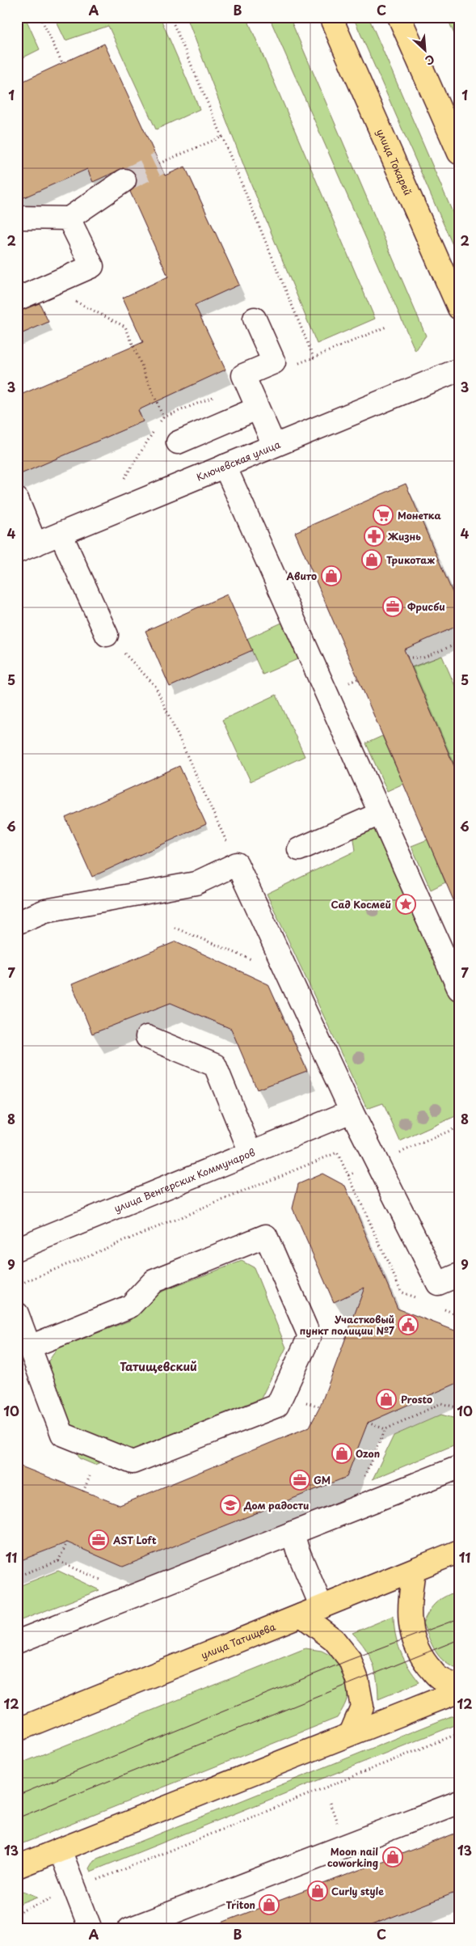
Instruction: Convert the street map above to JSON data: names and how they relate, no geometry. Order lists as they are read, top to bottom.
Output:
{
  "streets": {
    "main road": ["улица Токарей", "улица Татищева"],
    "street": ["Ключевская улица", "улица Венгерских Коммунаров"]
  },
  "districts": ["Татищевский"],
  "places": {
    "supermarket": ["Монетка"],
    "pharmacy": ["Жизнь"],
    "shop": [
      "Трикотаж",
      "Авито",
      "Prosto",
      "Ozon",
      "Moon nail coworking",
      "Curly style",
      "Triton"
    ],
    "office": ["Фрисби", "GM", "AST Loft"],
    "place": ["Сад Космей"],
    "public building": ["Участковый пункт полиции №7"],
    "school or university": ["Дом радости"]
  },
  "north": "bottom right",
  "grid": {
    "columns": ["A", "B", "C"],
    "rows": [
      "1",
      "2",
      "3",
      "4",
      "5",
      "6",
      "7",
      "8",
      "9",
      "10",
      "11",
      "12",
      "13"
    ]
  }
}
